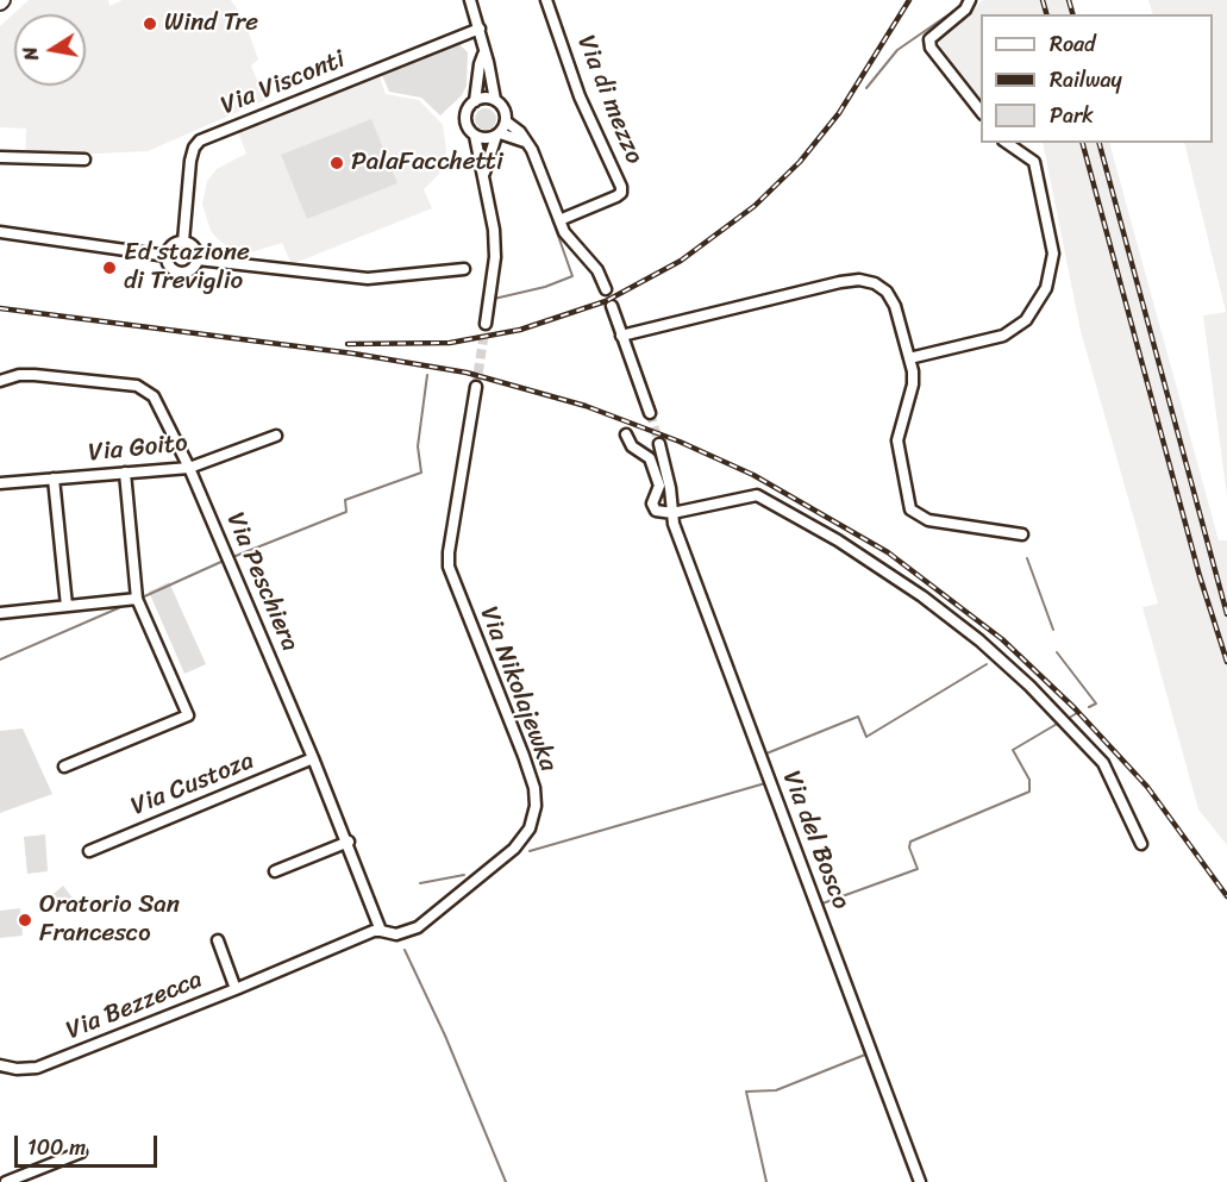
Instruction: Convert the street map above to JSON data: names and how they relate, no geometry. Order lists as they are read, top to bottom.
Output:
{
  "streets": {
    "street": [
      "Via Visconti",
      "Via di mezzo",
      "Via Goito",
      "Via Peschiera",
      "Via Nikolajewka",
      "Via Custoza",
      "Via del Bosco",
      "Via Bezzecca"
    ]
  },
  "crossings": [
    ["Via Goito", "Via Peschiera"],
    ["Via Peschiera", "Via Nikolajewka"],
    ["Via Peschiera", "Via Custoza"],
    ["Via Nikolajewka", "Via Bezzecca"]
  ],
  "places": [
    "Wind Tre",
    "PalaFacchetti",
    "Ed stazione di Treviglio",
    "Oratorio San Francesco"
  ],
  "legend": ["Road", "Railway", "Park"],
  "scale_bar": "100 m",
  "north": "left"
}
